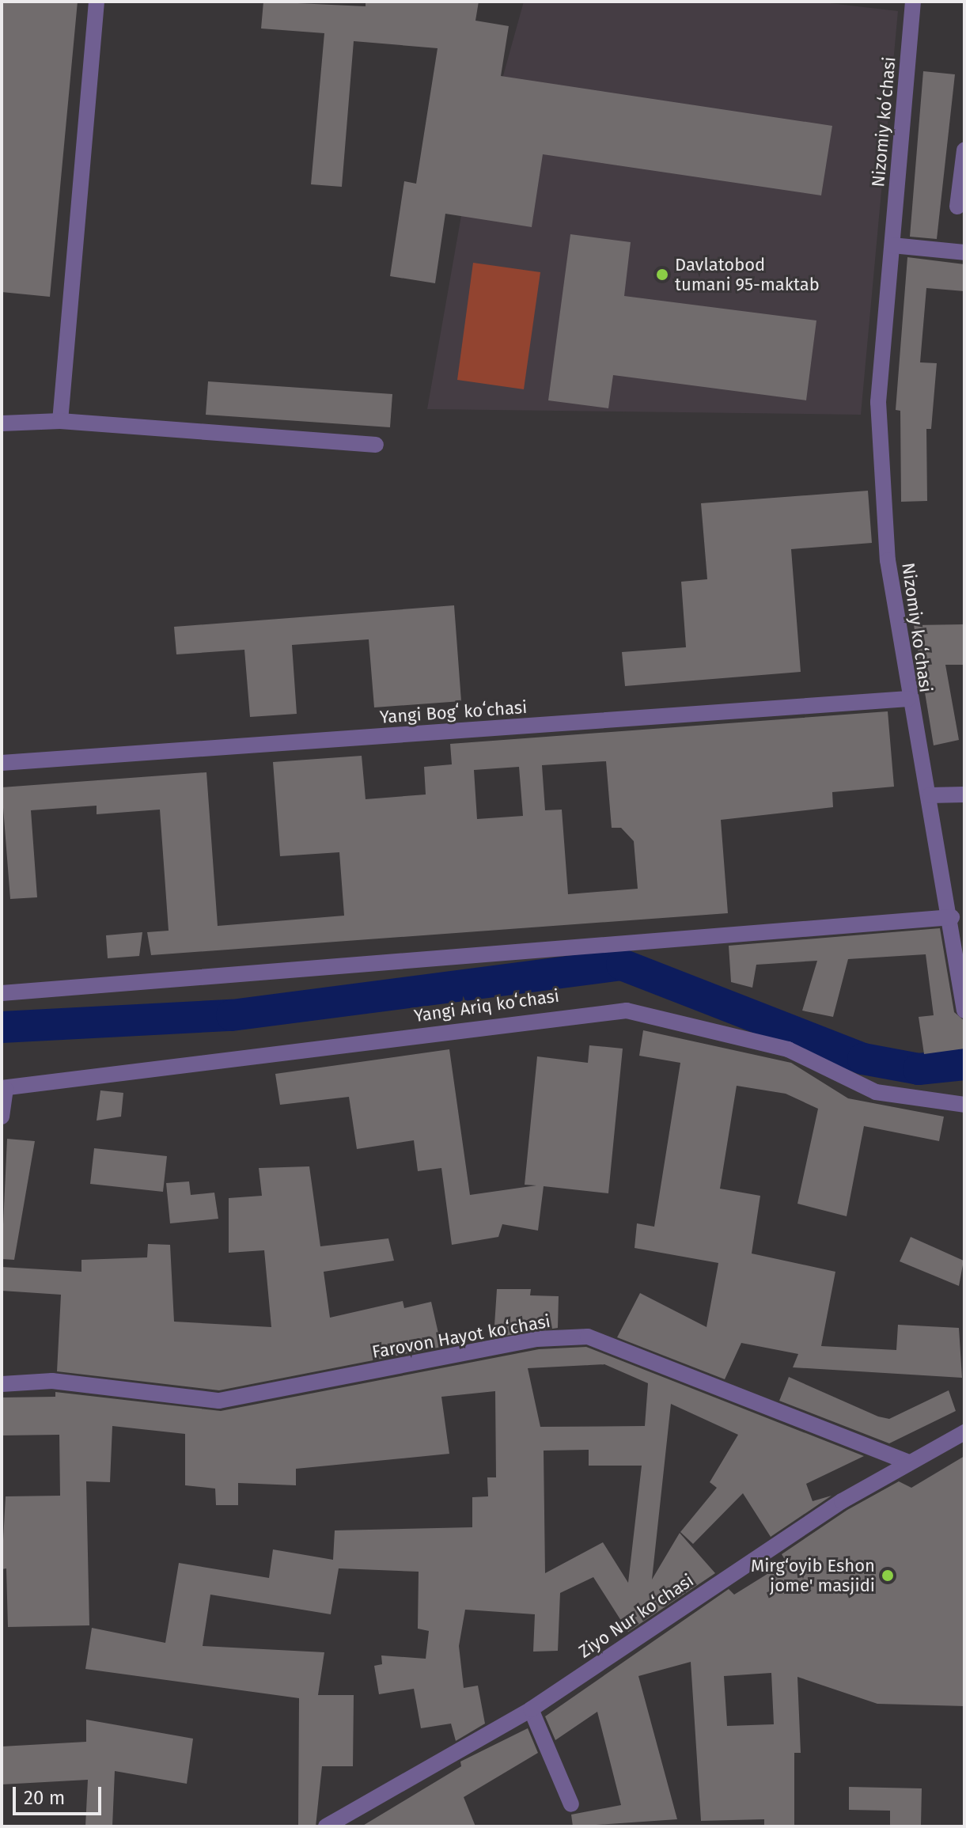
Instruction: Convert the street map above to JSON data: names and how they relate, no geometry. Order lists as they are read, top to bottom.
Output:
{
  "streets": {
    "street": [
      "Nizomiy koʻchasi",
      "Yangi Bogʻ koʻchasi",
      "Yangi Ariq koʻchasi",
      "Farovon Hayot koʻchasi",
      "Ziyo Nur koʻchasi"
    ]
  },
  "crossings": [
    ["Nizomiy koʻchasi", "Yangi Bogʻ koʻchasi"],
    ["Farovon Hayot koʻchasi", "Ziyo Nur koʻchasi"]
  ],
  "places": ["Davlatobod tumani 95-maktab", "Mirg‘oyib Eshon jome' masjidi"],
  "scale_bar": "20 m"
}
